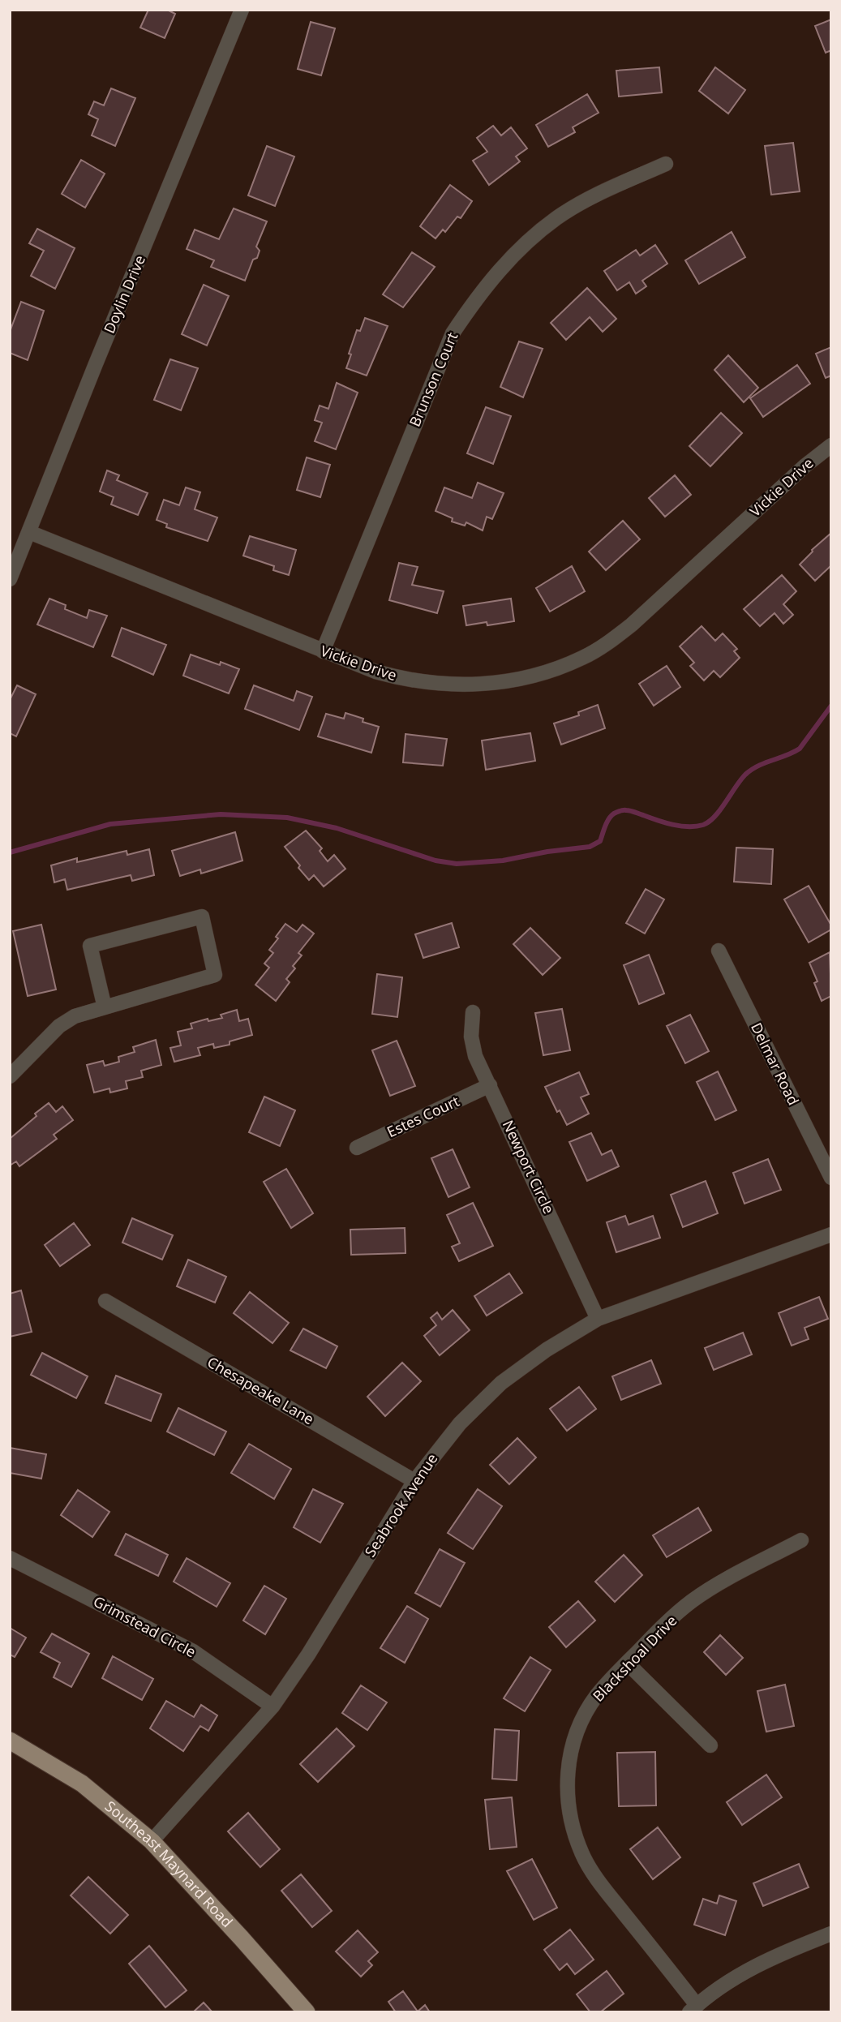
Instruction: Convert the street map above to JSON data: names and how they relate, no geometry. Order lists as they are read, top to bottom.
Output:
{
  "streets": {
    "main road": ["Southeast Maynard Road"],
    "street": [
      "Doylin Drive",
      "Brunson Court",
      "Vickie Drive",
      "Delmar Road",
      "Estes Court",
      "Newport Circle",
      "Chesapeake Lane",
      "Seabrook Avenue",
      "Grimstead Circle",
      "Blackshoal Drive"
    ]
  },
  "crossings": [
    ["Doylin Drive", "Vickie Drive"],
    ["Brunson Court", "Vickie Drive"],
    ["Estes Court", "Newport Circle"],
    ["Newport Circle", "Seabrook Avenue"],
    ["Chesapeake Lane", "Seabrook Avenue"],
    ["Seabrook Avenue", "Grimstead Circle"],
    ["Seabrook Avenue", "Southeast Maynard Road"]
  ]
}
